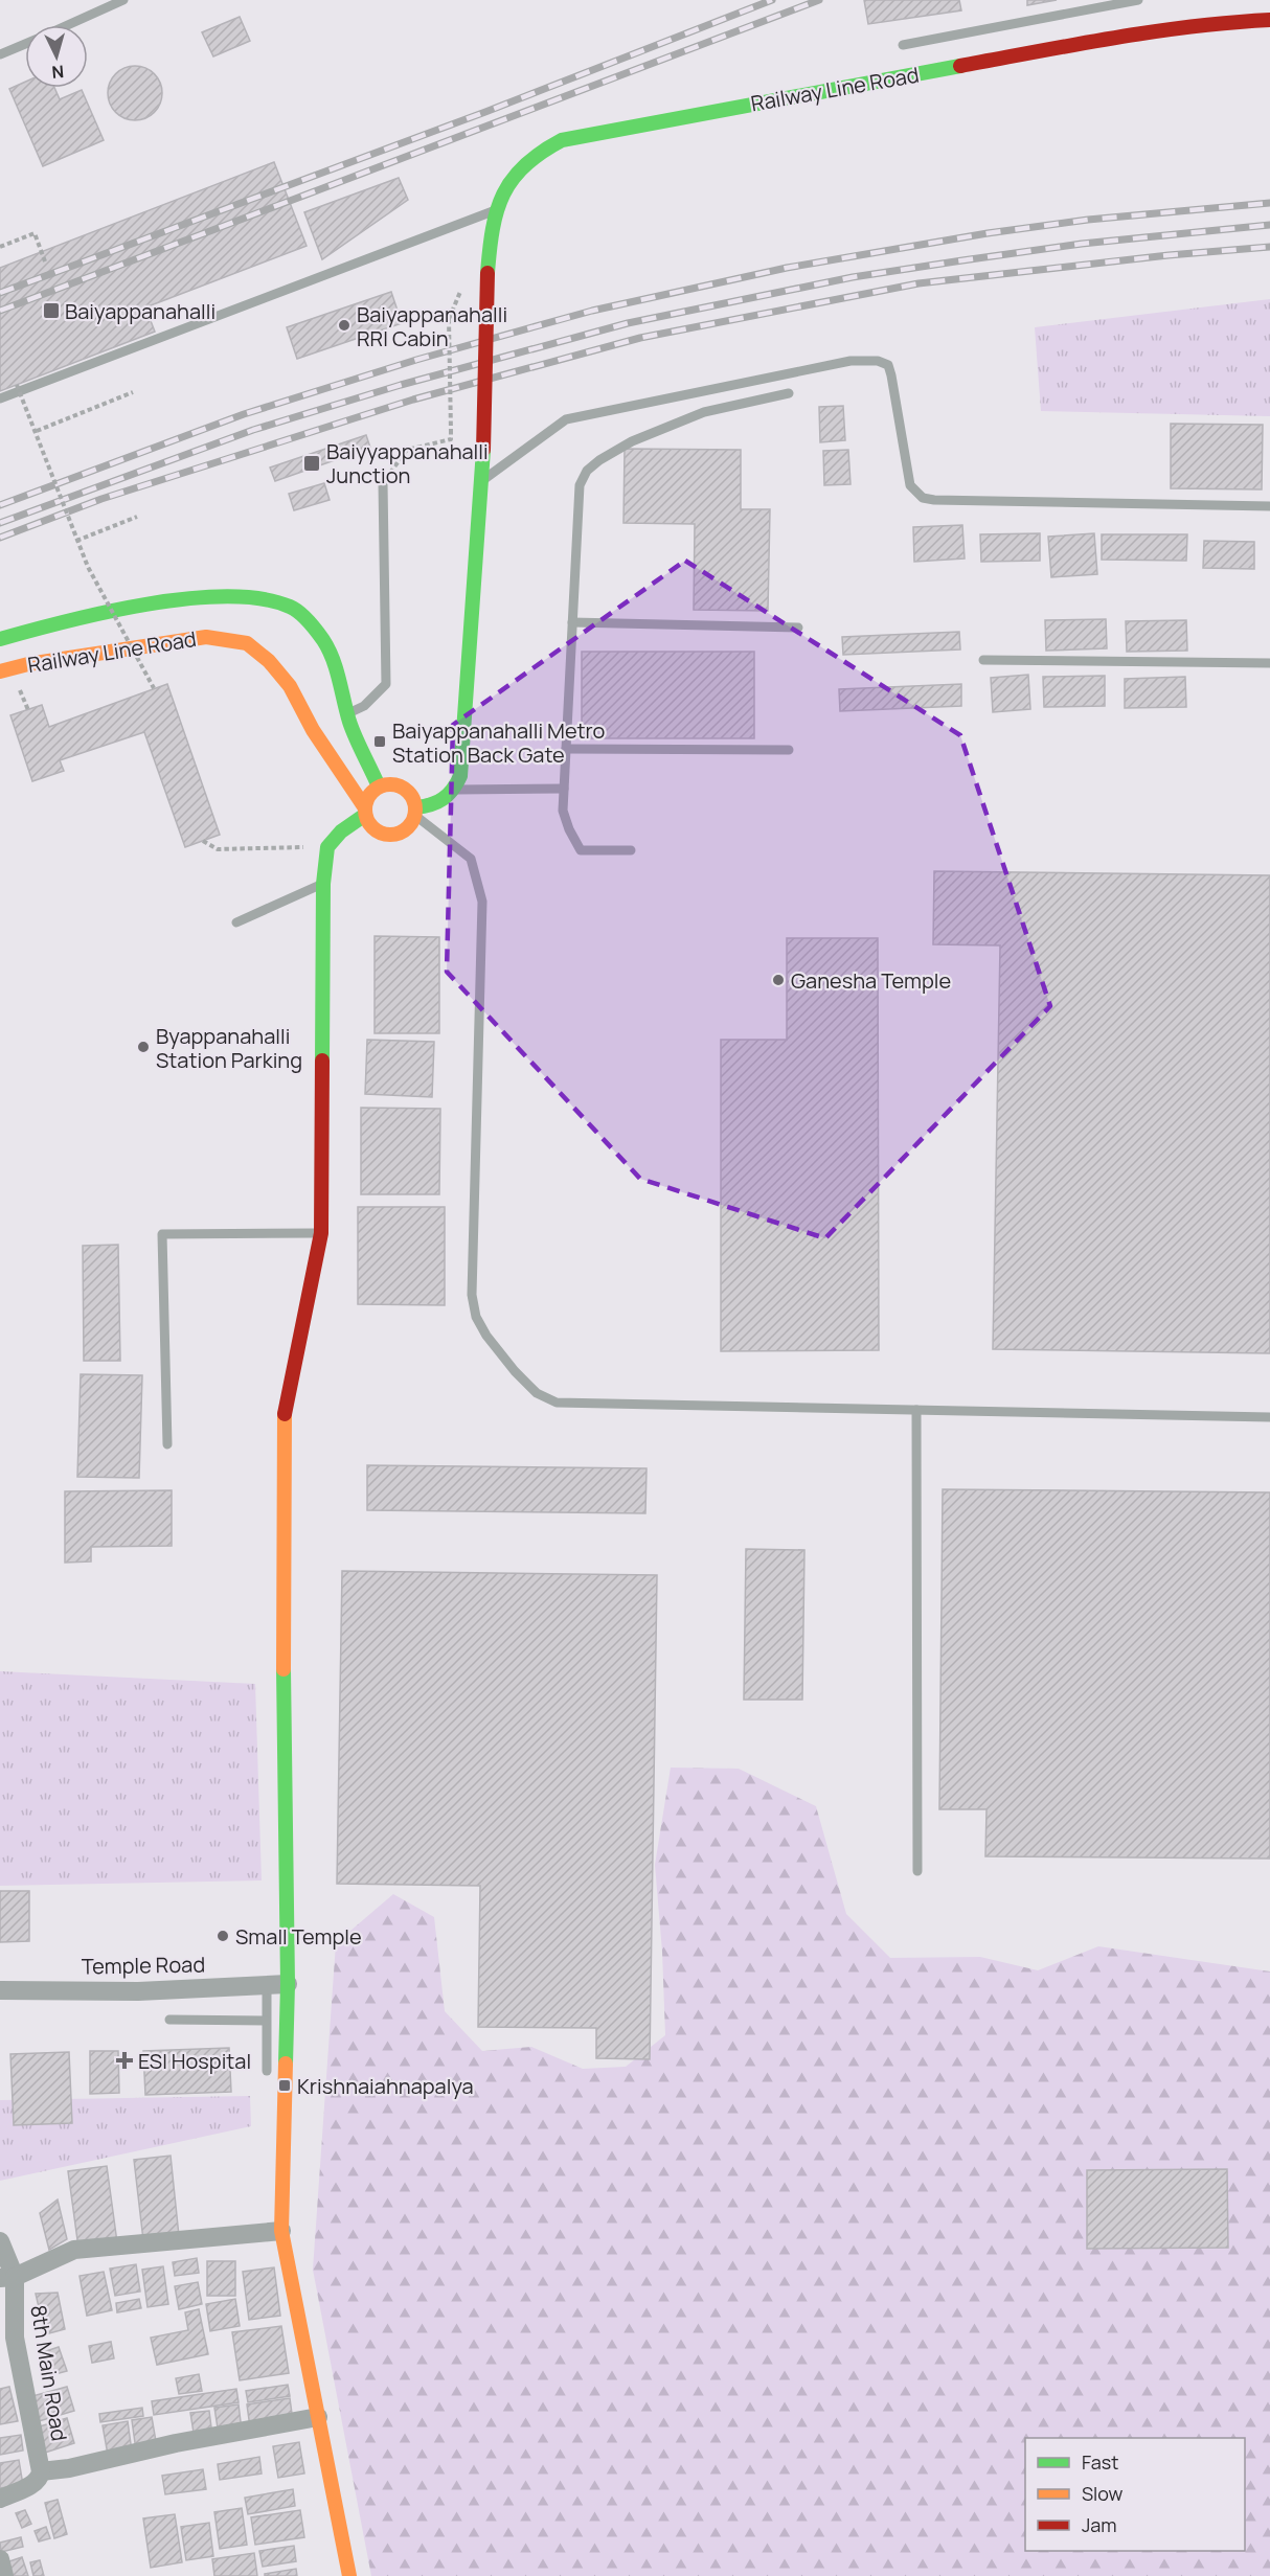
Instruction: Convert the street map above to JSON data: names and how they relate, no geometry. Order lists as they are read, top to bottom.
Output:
{
  "streets": {
    "main road": ["Railway Line Road"],
    "street": ["Temple Road", "8th Main Road"]
  },
  "places": {
    "transit": [
      "Baiyappanahalli",
      "Baiyyappanahalli Junction",
      "Baiyappanahalli Metro Station Back Gate",
      "Krishnaiahnapalya"
    ],
    "other": [
      "Baiyappanahalli RRI Cabin",
      "Ganesha Temple",
      "Byappanahalli Station Parking",
      "Small Temple"
    ],
    "health": ["ESI Hospital"]
  },
  "legend": ["Fast", "Slow", "Jam"],
  "north": "bottom"
}
